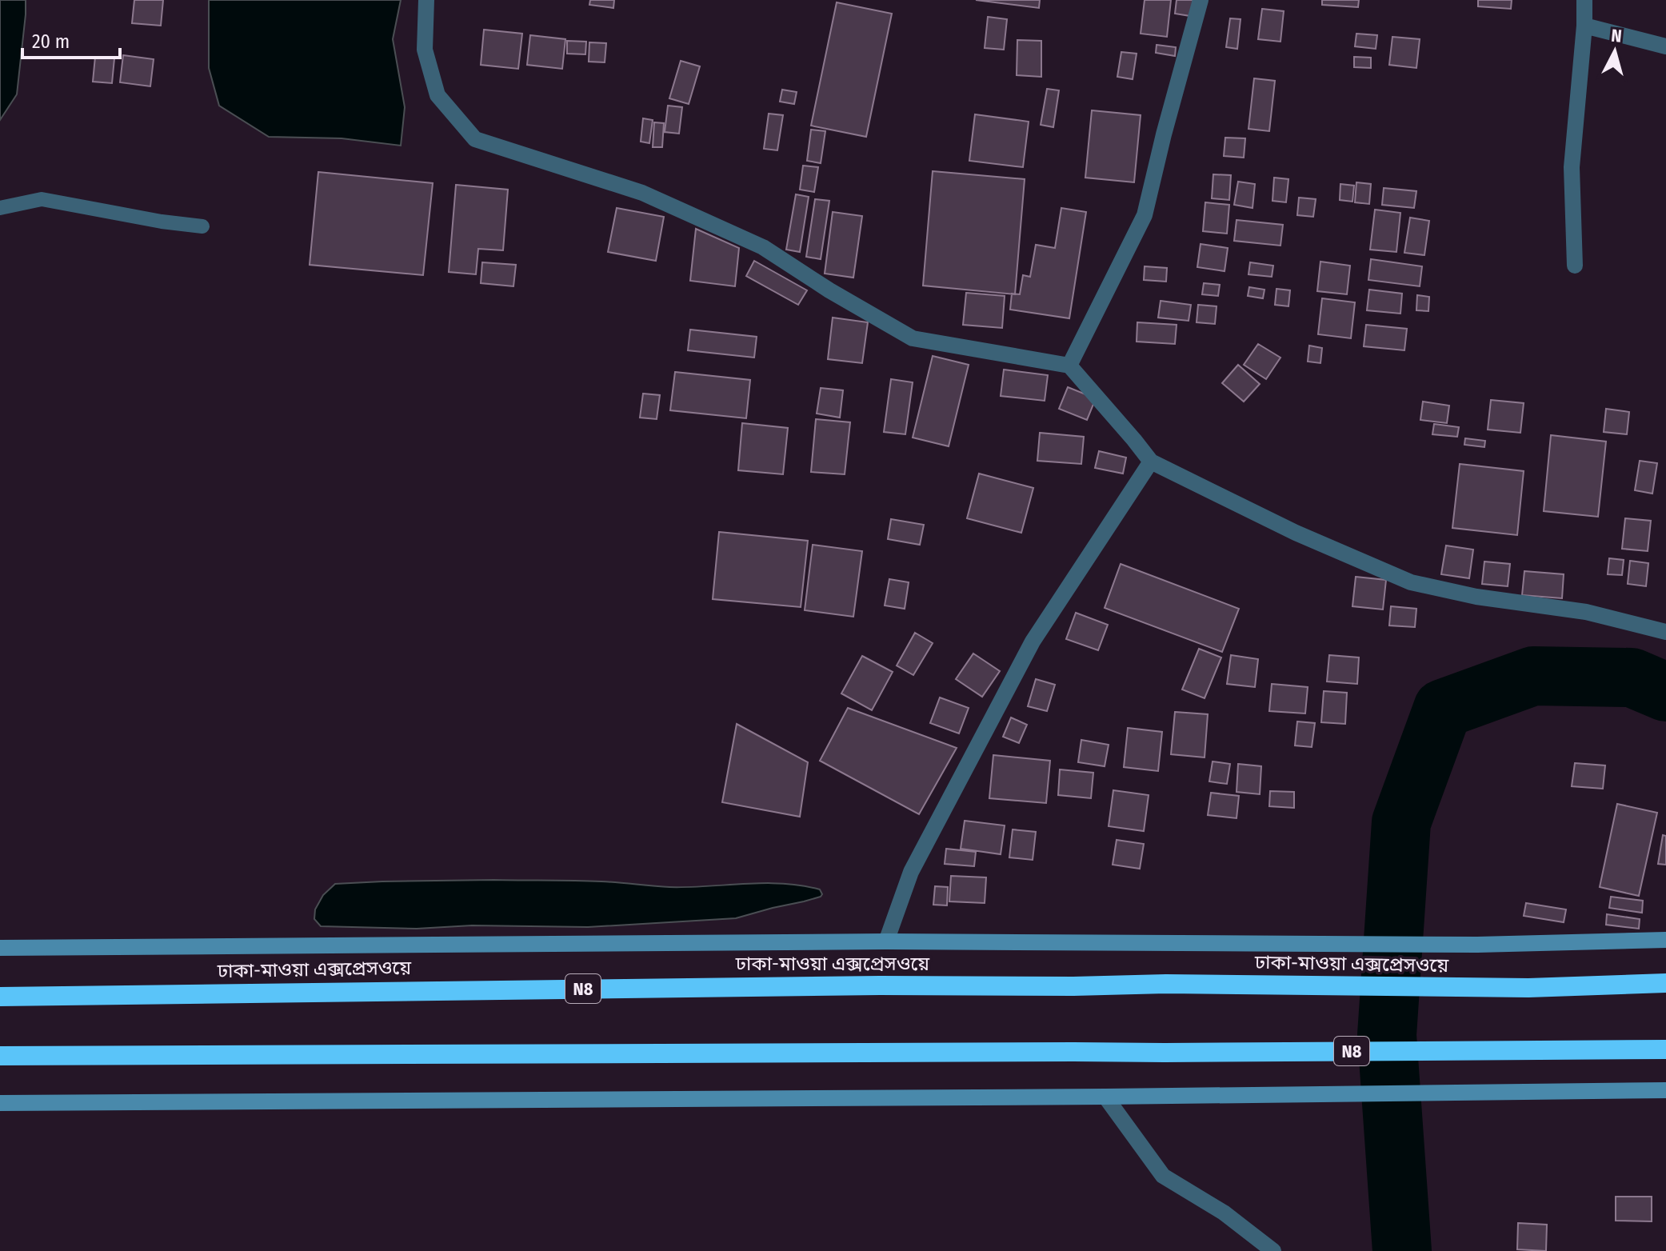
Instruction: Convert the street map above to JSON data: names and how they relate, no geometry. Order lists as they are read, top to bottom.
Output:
{
  "streets": {
    "highway": ["ঢাকা-মাওয়া এক্সপ্রেসওয়ে", "N8"]
  },
  "scale_bar": "20 m",
  "north": "top"
}
